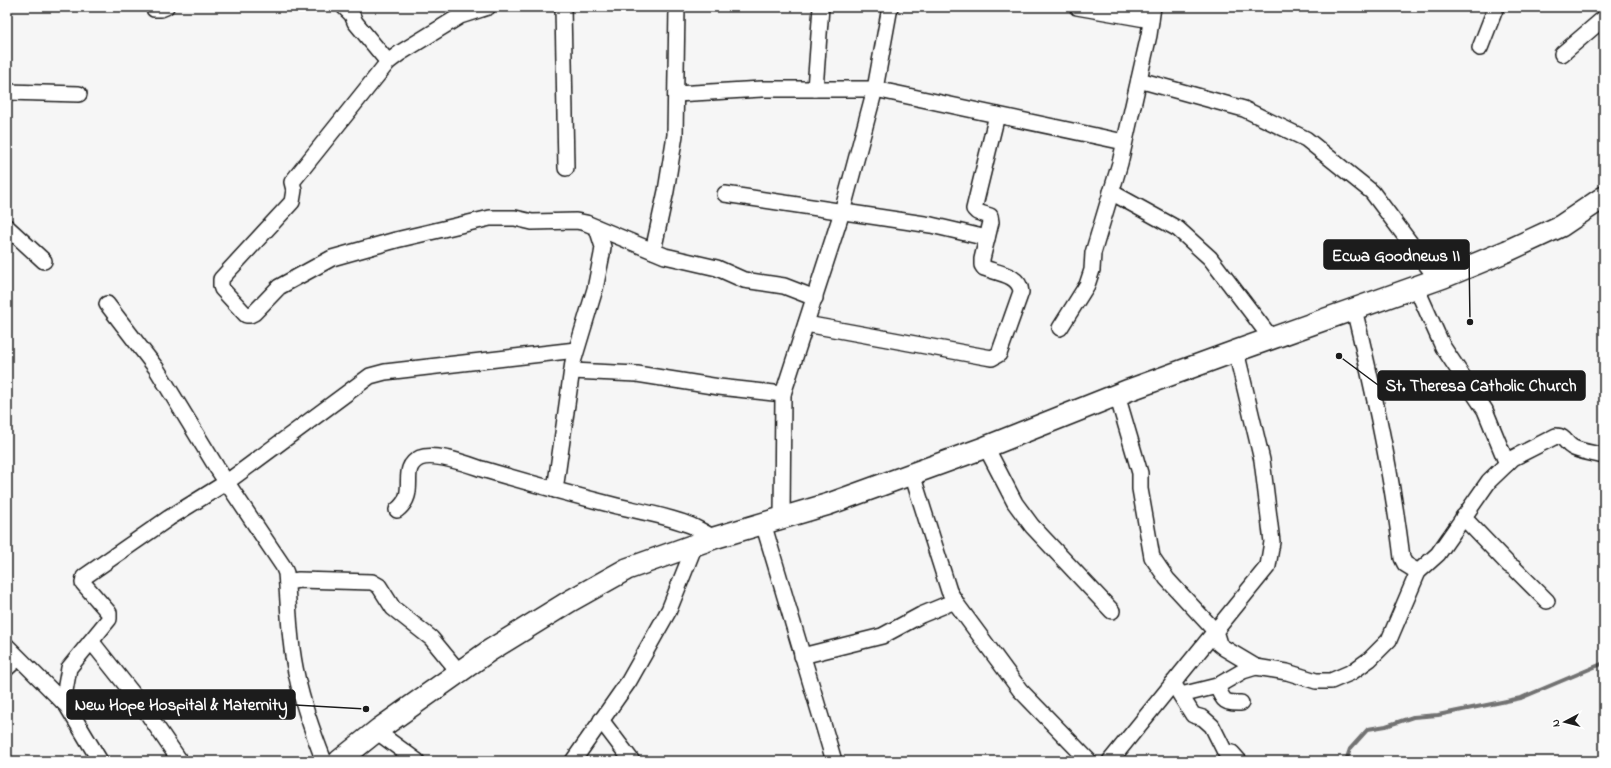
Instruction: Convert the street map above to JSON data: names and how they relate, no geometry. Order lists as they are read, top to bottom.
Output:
{
  "places": ["Ecwa Goodnews II", "St. Theresa Catholic Church", "New Hope Hospital & Maternity"],
  "north": "left"
}
